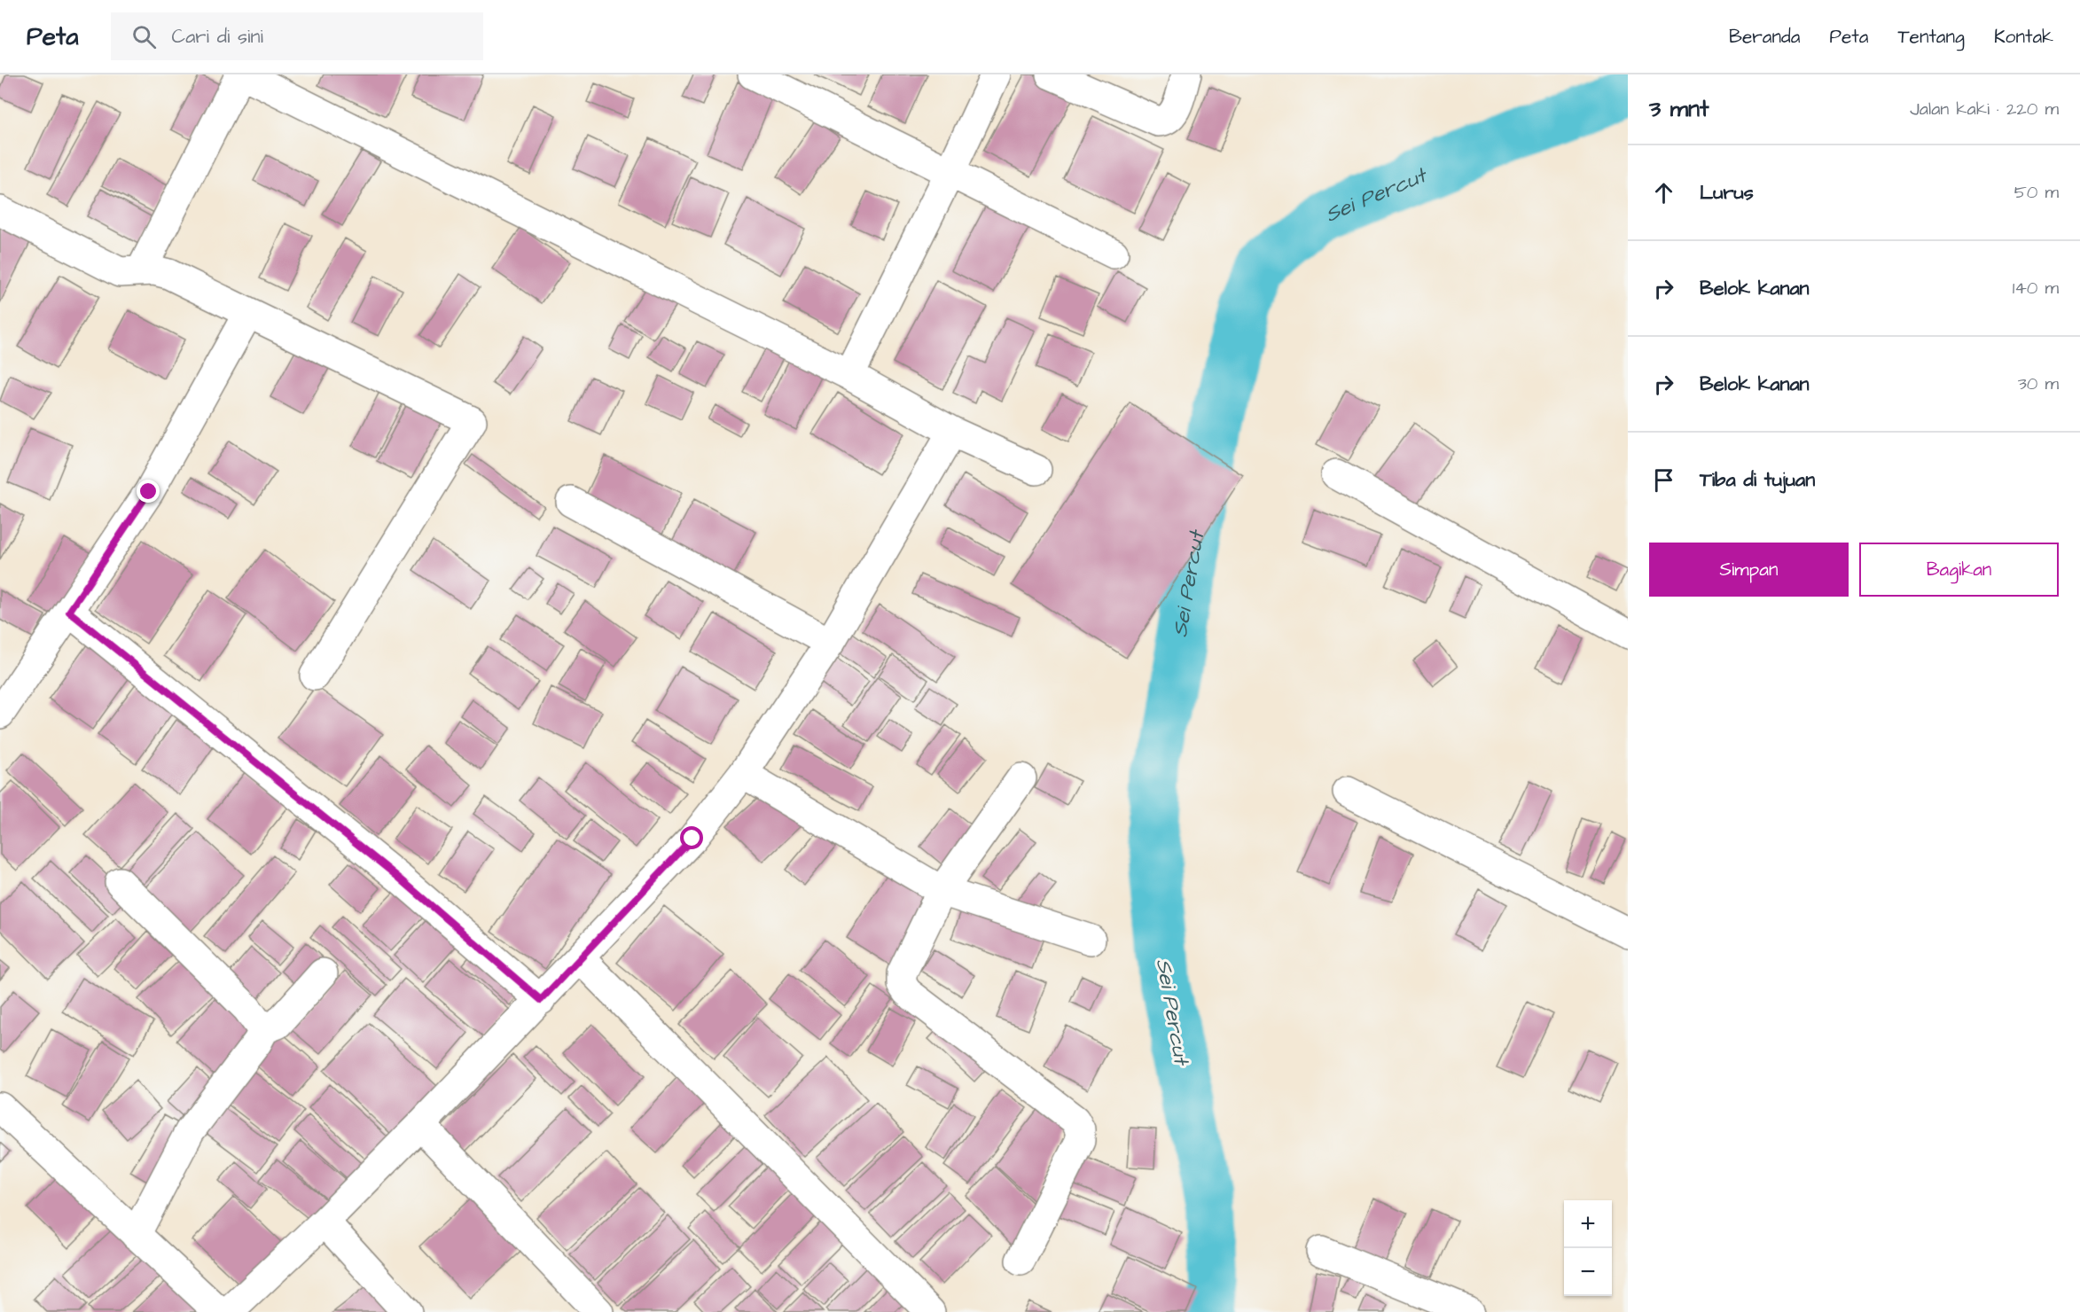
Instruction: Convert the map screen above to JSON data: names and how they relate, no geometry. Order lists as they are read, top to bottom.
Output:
{
  "water": ["Sei Percut"],
  "page": {
    "header": "Peta",
    "search": "Cari di sini",
    "nav": [
      "Beranda",
      "Peta",
      "Tentang",
      "Kontak"
    ],
    "heading": ["3 mnt", "Jalan kaki · 220 m"],
    "list": [
      ["Lurus", "50 m"],
      ["Belok kanan", "140 m"],
      ["Belok kanan", "30 m"],
      "Tiba di tujuan"
    ],
    "buttons": ["Simpan", "Bagikan"],
    "map_buttons": ["+", "−"]
  }
}
